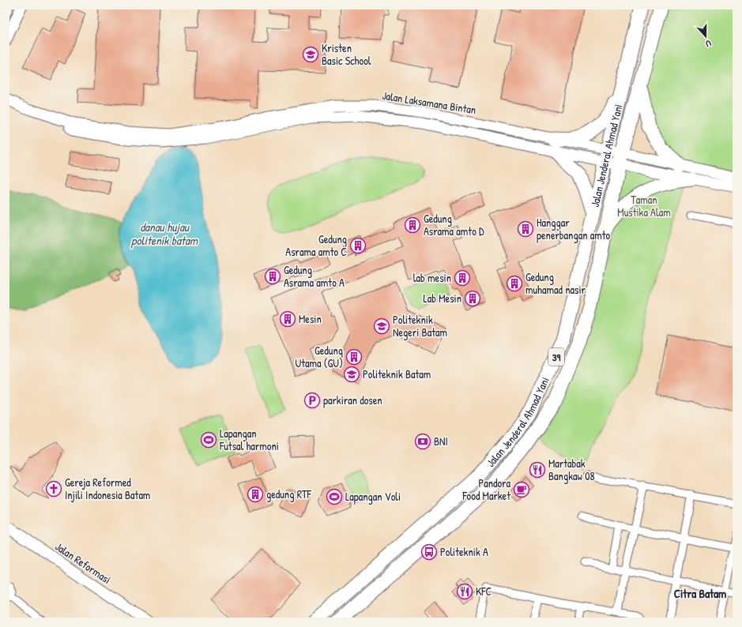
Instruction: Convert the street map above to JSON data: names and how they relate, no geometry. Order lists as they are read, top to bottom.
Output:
{
  "streets": {
    "highway": ["Jalan Jenderal Ahmad Yani", "39"],
    "main road": ["Jalan Laksamana Bintan", "Jalan Reformasi"]
  },
  "crossings": [
    ["Jalan Laksamana Bintan", "Jalan Jenderal Ahmad Yani"]
  ],
  "districts": ["Citra Batam"],
  "water": ["danau hujau politenik batam"],
  "parks": ["Taman Mustika Alam"],
  "places": {
    "school or university": ["Kristen Basic School", "Politeknik Negeri Batam", "Politeknik Batam"],
    "building": [
      "Gedung Asrama amto D",
      "Hanggar penerbangan amto",
      "Gedung Asrama amto C",
      "Gedung Asrama amto A",
      "lab mesin",
      "Gedung muhamad nasir",
      "Lab Mesin",
      "Mesin",
      "Gedung Utama (GU)",
      "gedung RTF"
    ],
    "parking": ["parkiran dosen"],
    "sports": ["Lapangan Futsal harmoni", "Lapangan Voli"],
    "bank": ["BNI"],
    "restaurant": ["Martabak Bangkaw 08", "KFC"],
    "church": ["Gereja Reformed Injili Indonesia Batam"],
    "cafe": ["Pandora Food Market"],
    "bus stop": ["Politeknik A"]
  },
  "north": "bottom"
}
